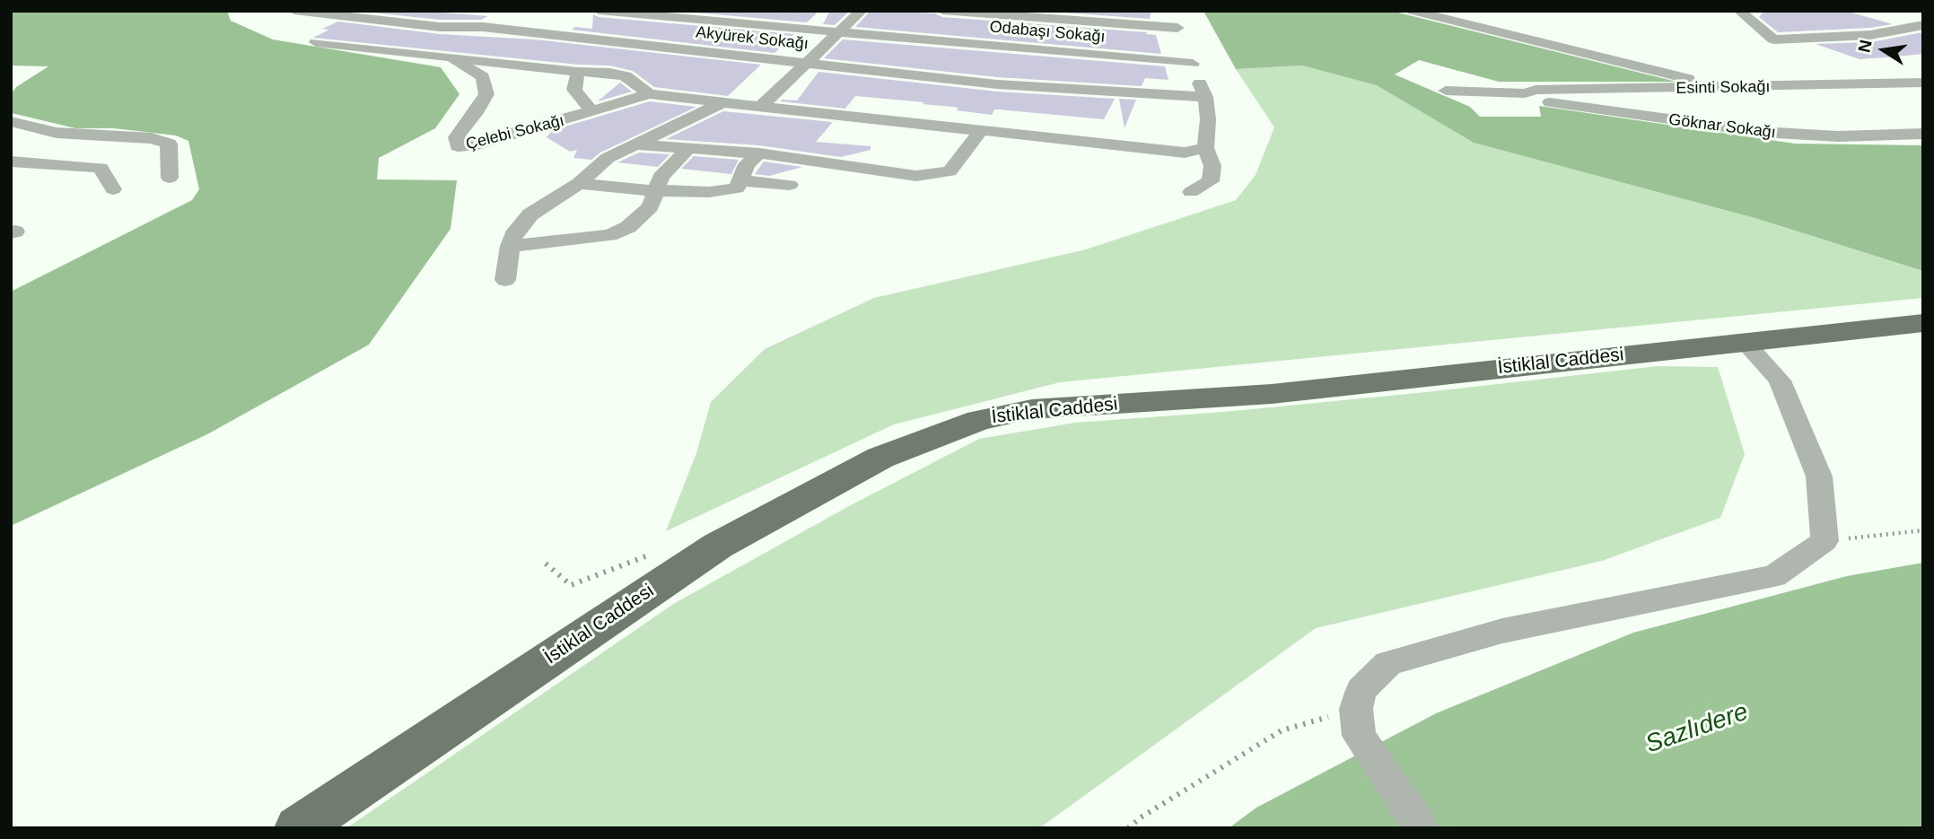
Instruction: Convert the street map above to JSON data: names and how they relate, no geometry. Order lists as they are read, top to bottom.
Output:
{
  "streets": {
    "main road": ["İstiklal Caddesi"],
    "street": [
      "Odabaşı Sokağı",
      "Akyürek Sokağı",
      "Esinti Sokağı",
      "Göknar Sokağı",
      "Çelebi Sokağı"
    ]
  },
  "crossings": [
    ["Esinti Sokağı", "Göknar Sokağı"]
  ],
  "water": ["Sazlıdere"],
  "north": "left"
}
